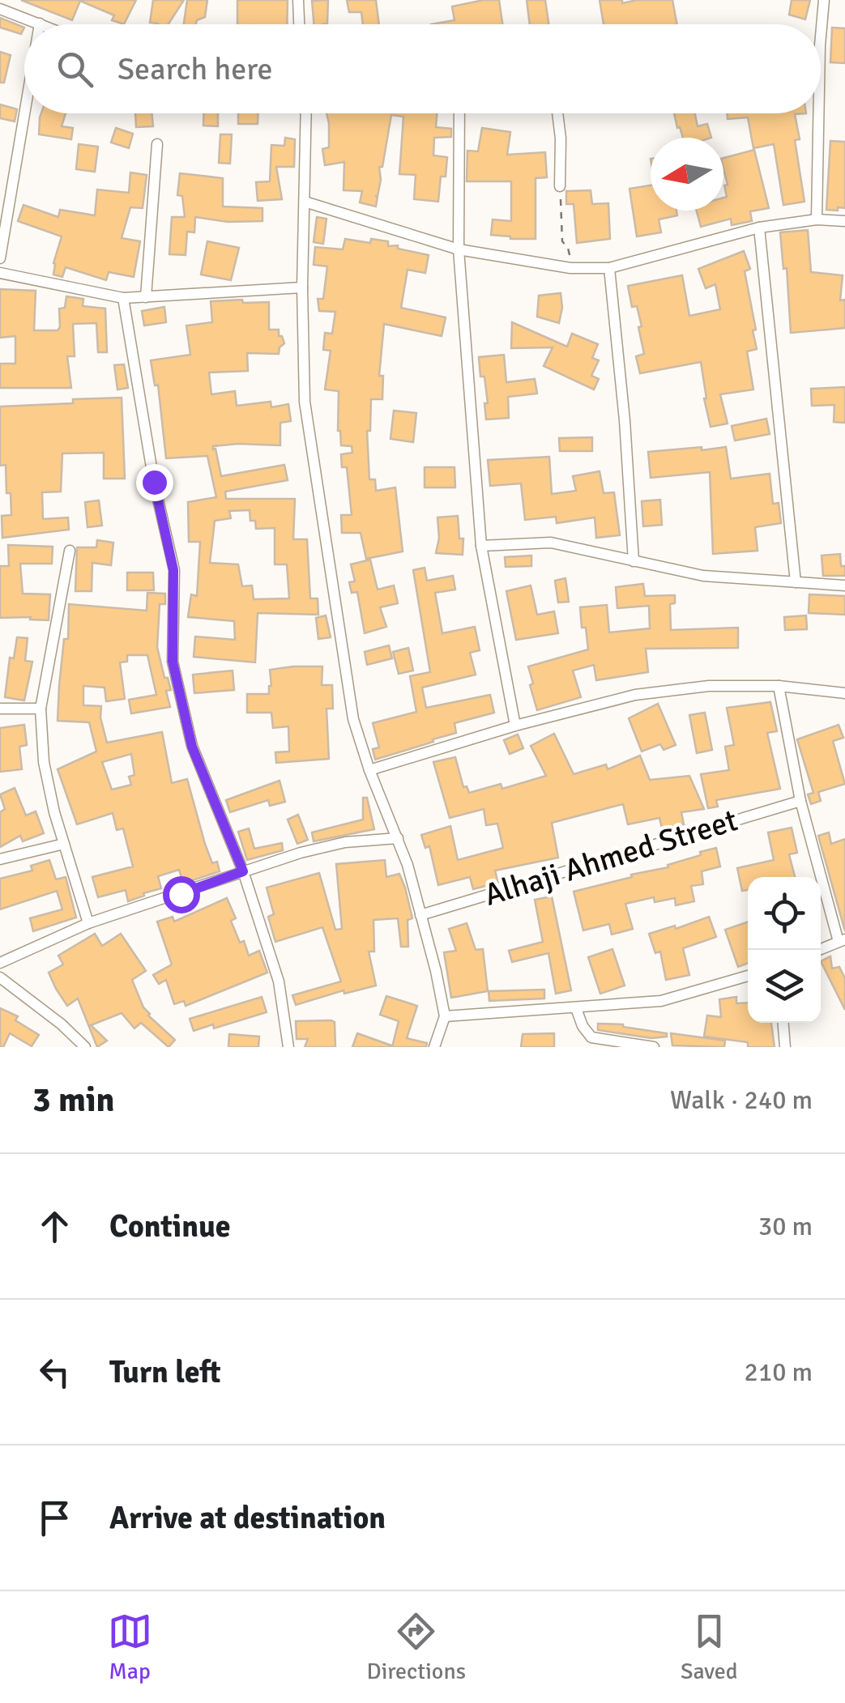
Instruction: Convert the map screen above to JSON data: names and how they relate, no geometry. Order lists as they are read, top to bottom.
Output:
{
  "streets": {
    "street": ["Alhaji Ahmed Street"]
  },
  "north": "left",
  "page": {
    "search": "Search here",
    "heading": ["3 min", "Walk · 240 m"],
    "list": [
      ["Continue", "30 m"],
      ["Turn left", "210 m"],
      "Arrive at destination"
    ],
    "nav": ["Map", "Directions", "Saved"]
  }
}
